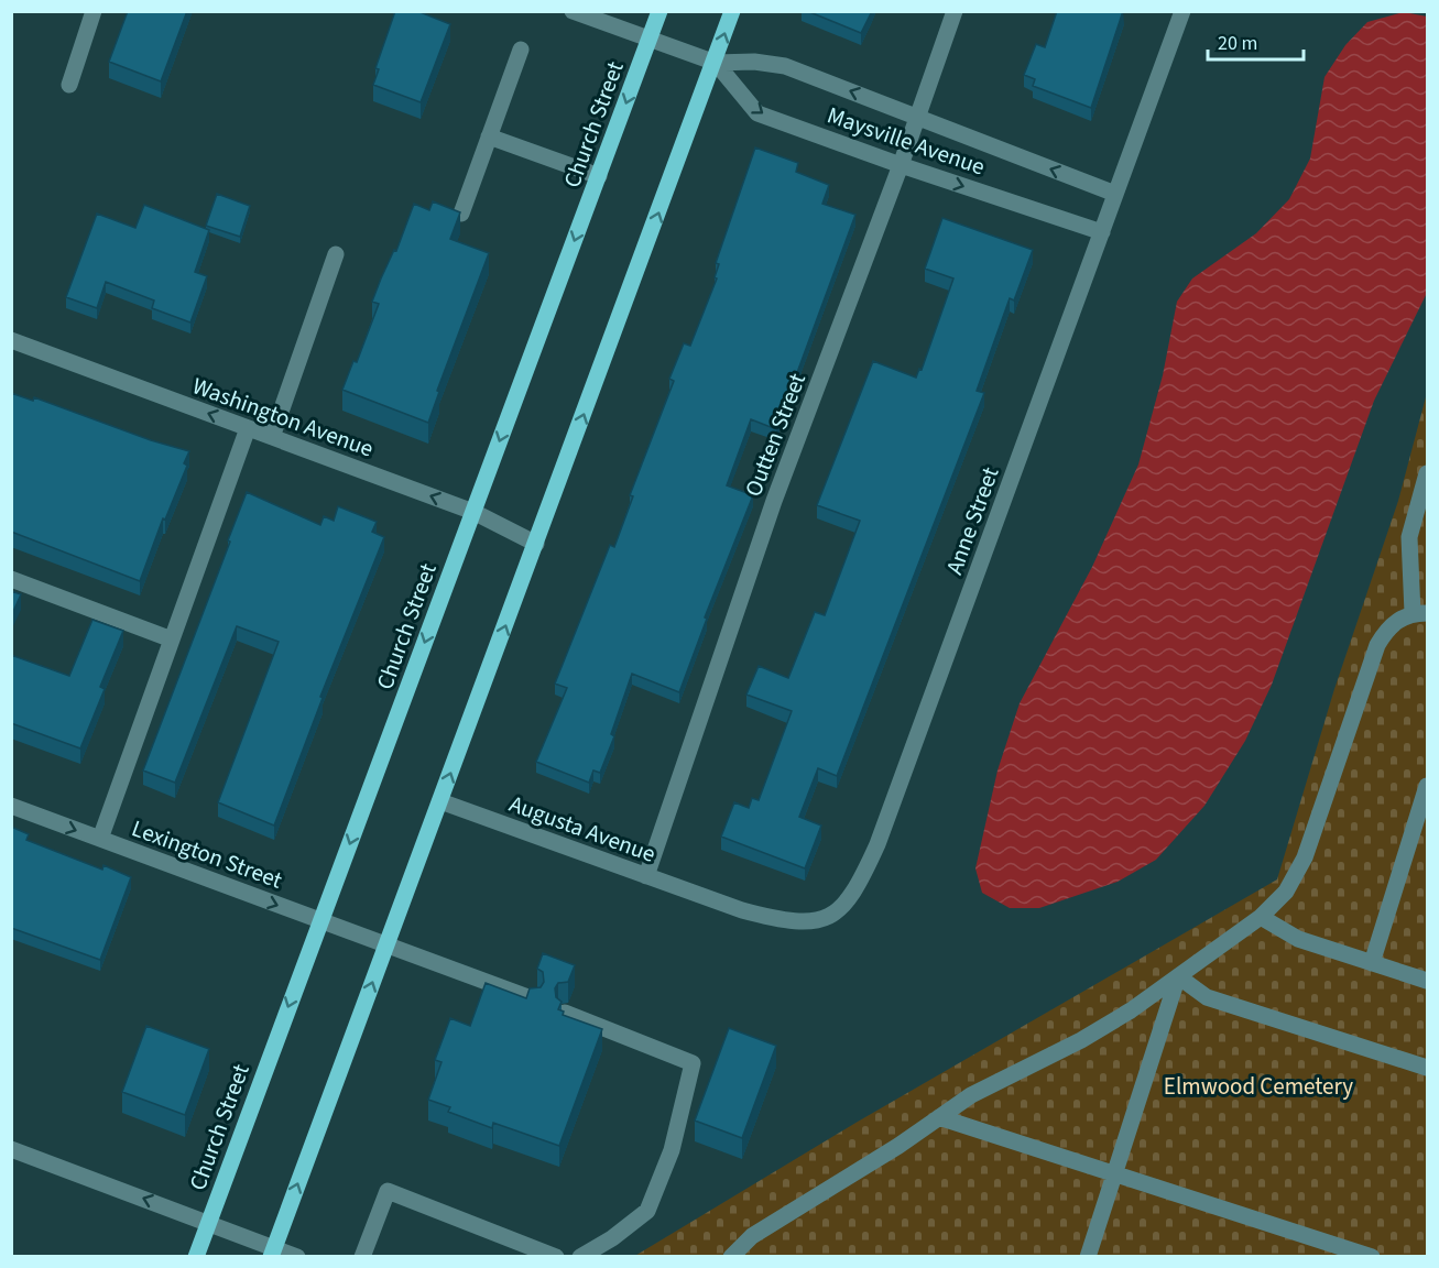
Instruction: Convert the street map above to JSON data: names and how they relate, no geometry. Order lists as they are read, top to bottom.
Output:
{
  "streets": {
    "main road": ["Church Street"],
    "street": [
      "Maysville Avenue",
      "Washington Avenue",
      "Outten Street",
      "Anne Street",
      "Augusta Avenue",
      "Lexington Street"
    ]
  },
  "crossings": [
    ["Church Street", "Maysville Avenue"],
    ["Church Street", "Washington Avenue"],
    ["Church Street", "Lexington Street"],
    ["Maysville Avenue", "Outten Street"],
    ["Maysville Avenue", "Anne Street"],
    ["Outten Street", "Augusta Avenue"],
    ["Anne Street", "Augusta Avenue"]
  ],
  "one_way": ["Washington Avenue", "Lexington Street"],
  "parks": ["Elmwood Cemetery"],
  "scale_bar": "20 m"
}
